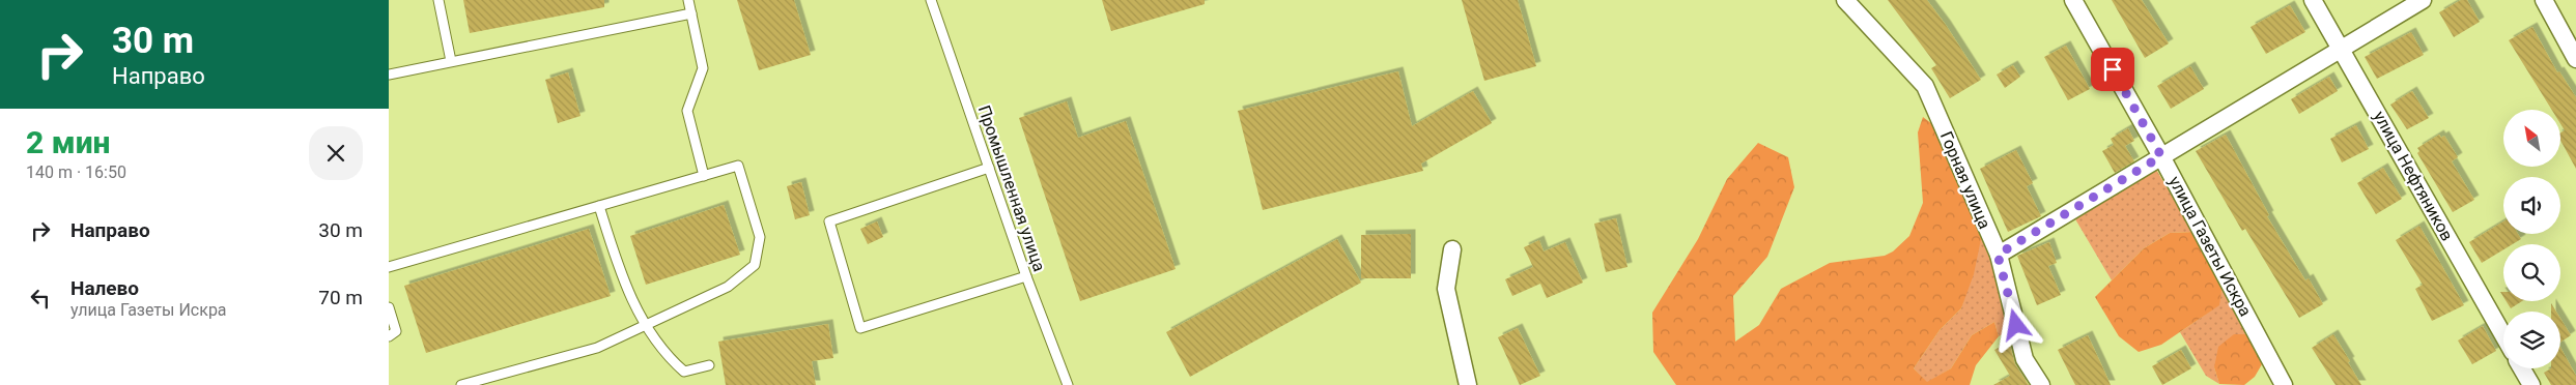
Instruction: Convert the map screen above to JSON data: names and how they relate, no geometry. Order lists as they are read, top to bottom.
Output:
{
  "streets": {
    "street": ["улица Нефтяников", "Горная улица", "улица Газеты Искра"],
    "lane": ["Промышленная улица"]
  },
  "north": "top left",
  "page": {
    "turn": ["30 m", "Направо"],
    "heading": ["2 мин", "140 m · 16:50"],
    "list": [
      {
        "name": "Направо",
        "value": "30 m"
      },
      {
        "name": "Налево",
        "note": "улица Газеты Искра",
        "value": "70 m"
      }
    ]
  }
}
